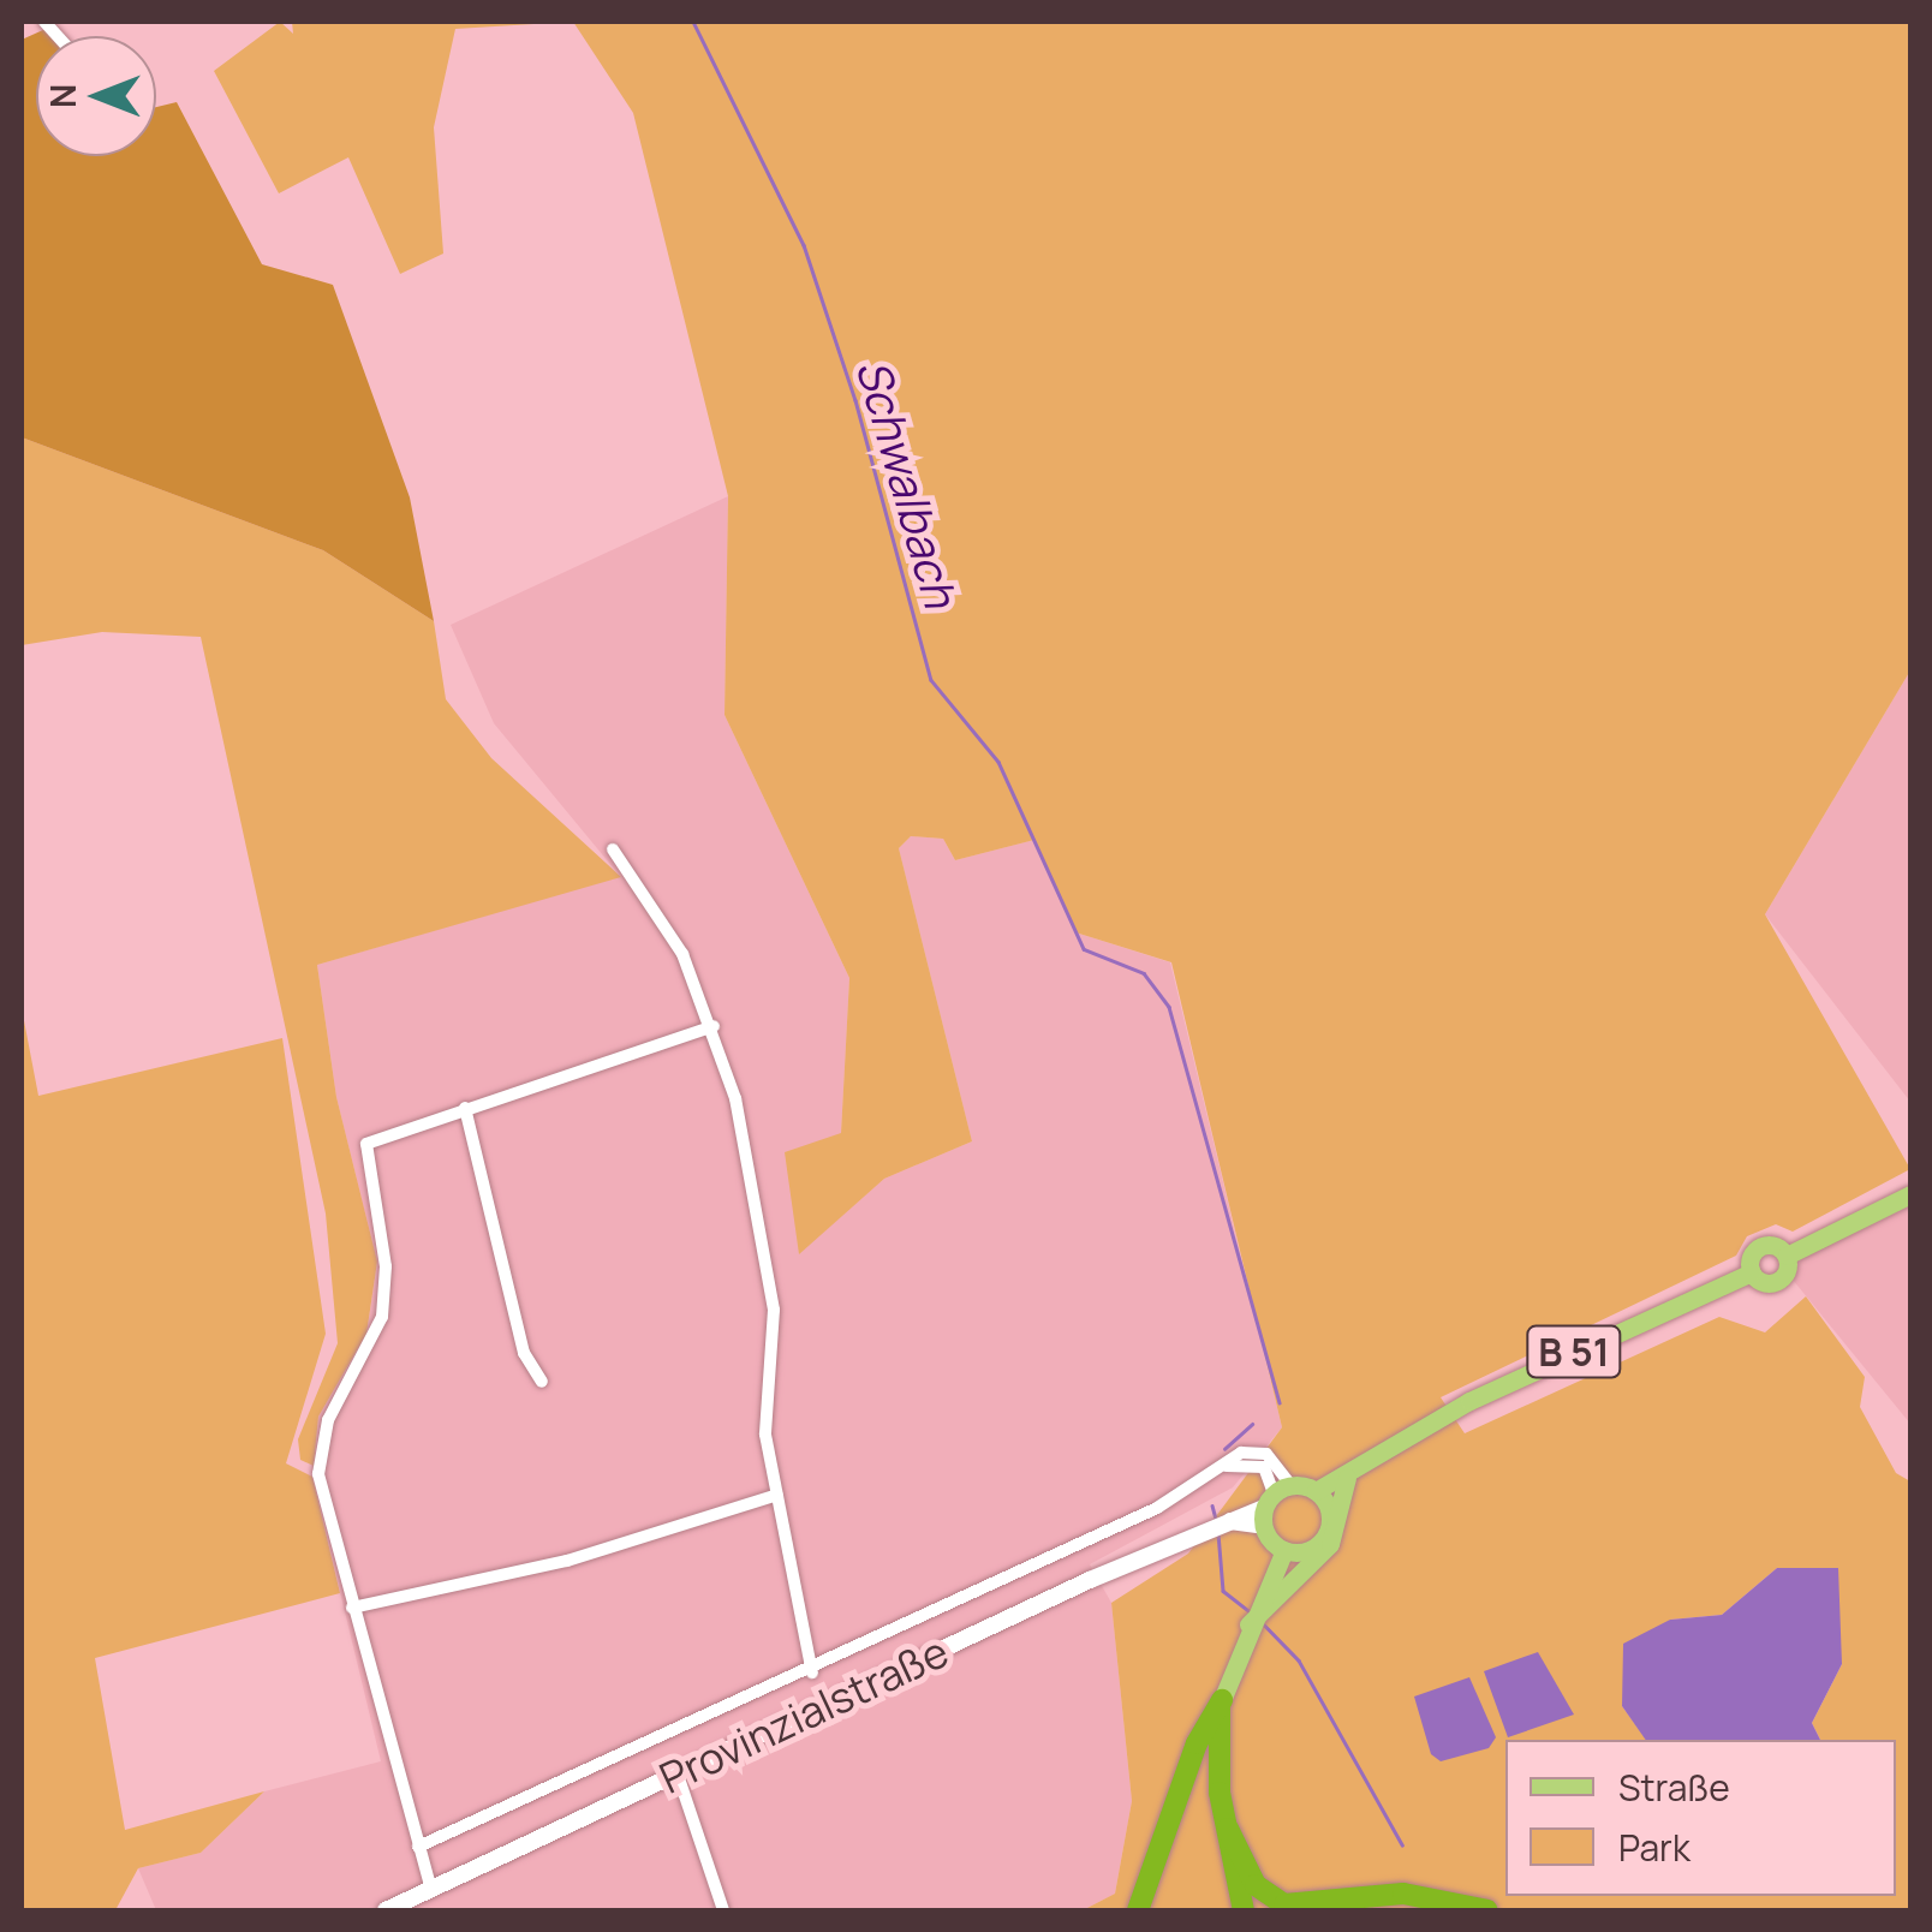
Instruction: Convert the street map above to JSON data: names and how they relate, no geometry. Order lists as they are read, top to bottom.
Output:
{
  "streets": {
    "main road": ["B 51", "Provinzialstraße"]
  },
  "water": ["Schwalbach"],
  "legend": ["Straße", "Park"],
  "north": "left"
}
